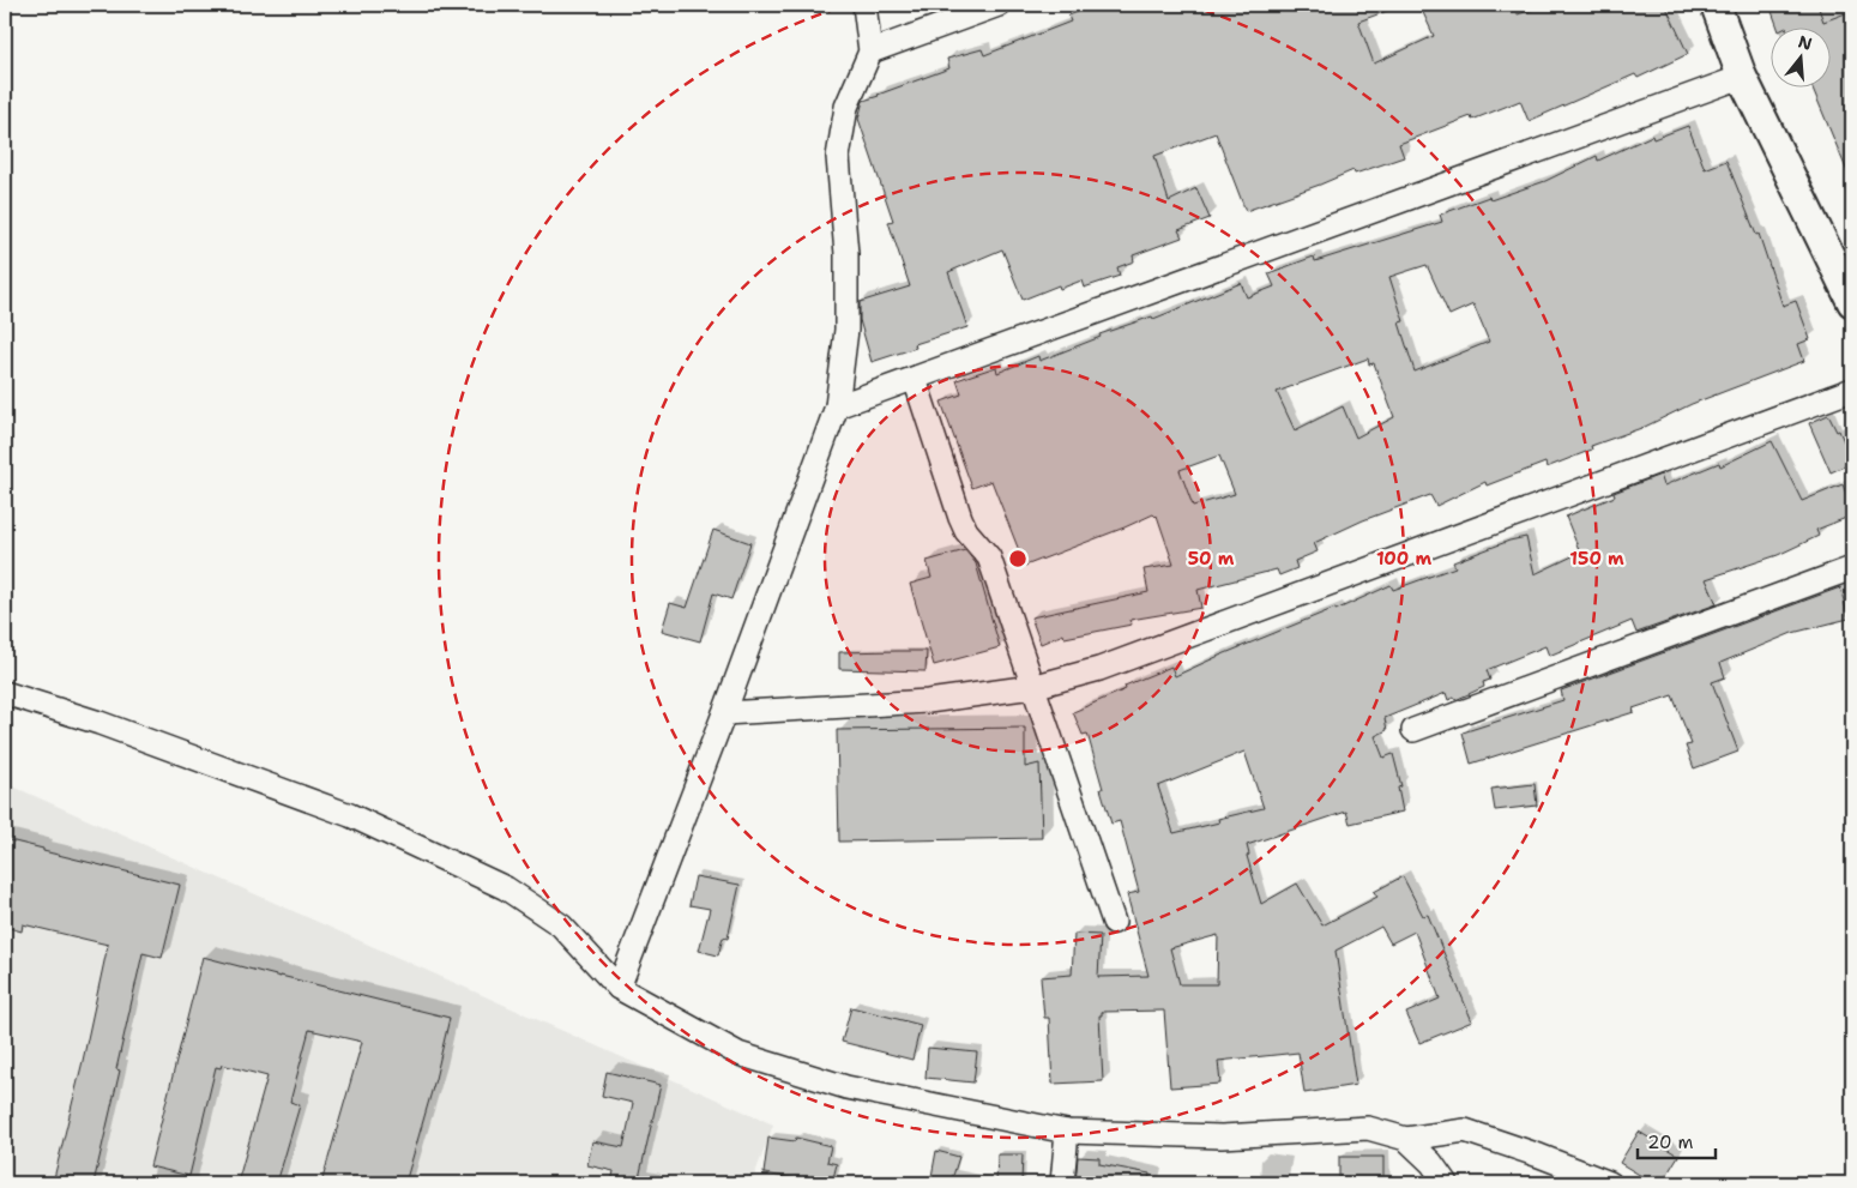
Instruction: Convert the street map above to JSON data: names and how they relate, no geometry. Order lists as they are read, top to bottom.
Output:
{
  "scale_bar": "20 m",
  "north": "top",
  "rings": ["50 m", "100 m", "150 m"]
}
